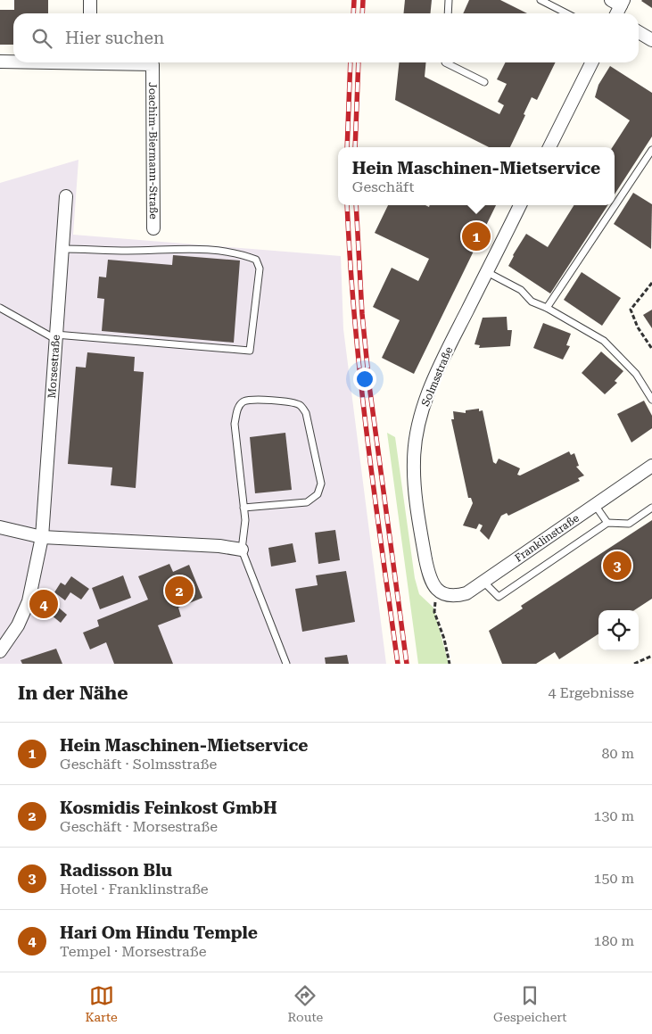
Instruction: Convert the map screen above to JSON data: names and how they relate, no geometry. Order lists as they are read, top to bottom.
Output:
{
  "streets": {
    "street": [
      "Joachim-Biermann-Straße",
      "Morsestraße",
      "Solmsstraße",
      "Franklinstraße"
    ]
  },
  "crossings": [
    ["Solmsstraße", "Franklinstraße"]
  ],
  "page": {
    "search": "Hier suchen",
    "popup": ["Hein Maschinen-Mietservice", "Geschäft"],
    "pins": [
      "1",
      "3",
      "2",
      "4"
    ],
    "heading": ["In der Nähe", "4 Ergebnisse"],
    "list": [
      {
        "mark": "1",
        "name": "Hein Maschinen-Mietservice",
        "note": "Geschäft · Solmsstraße",
        "value": "80 m"
      },
      {
        "mark": "2",
        "name": "Kosmidis Feinkost GmbH",
        "note": "Geschäft · Morsestraße",
        "value": "130 m"
      },
      {
        "mark": "3",
        "name": "Radisson Blu",
        "note": "Hotel · Franklinstraße",
        "value": "150 m"
      },
      {
        "mark": "4",
        "name": "Hari Om Hindu Temple",
        "note": "Tempel · Morsestraße",
        "value": "180 m"
      }
    ],
    "nav": ["Karte", "Route", "Gespeichert"]
  }
}
